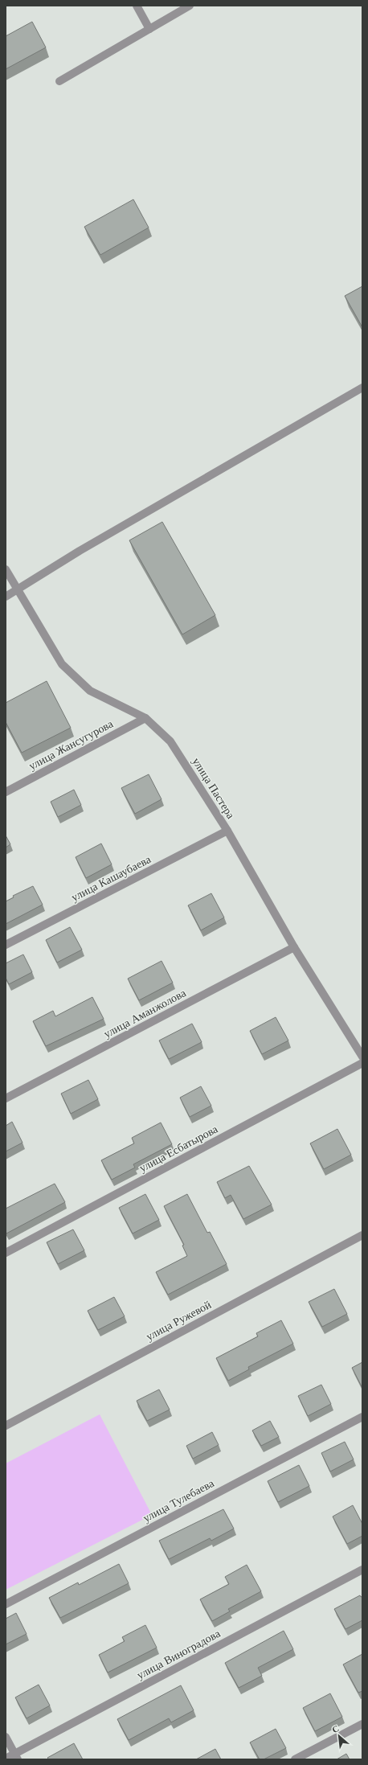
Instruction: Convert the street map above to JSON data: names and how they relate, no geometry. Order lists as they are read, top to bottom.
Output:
{
  "streets": {
    "street": [
      "улица Жансугурова",
      "улица Пастера",
      "улица Кашаубаева",
      "улица Аманжолова",
      "улица Есбатырова",
      "улица Ружевой",
      "улица Тулебаева",
      "улица Виноградова"
    ]
  },
  "crossings": [
    ["улица Жансугурова", "улица Пастера"],
    ["улица Пастера", "улица Кашаубаева"],
    ["улица Пастера", "улица Аманжолова"]
  ],
  "north": "top left"
}
